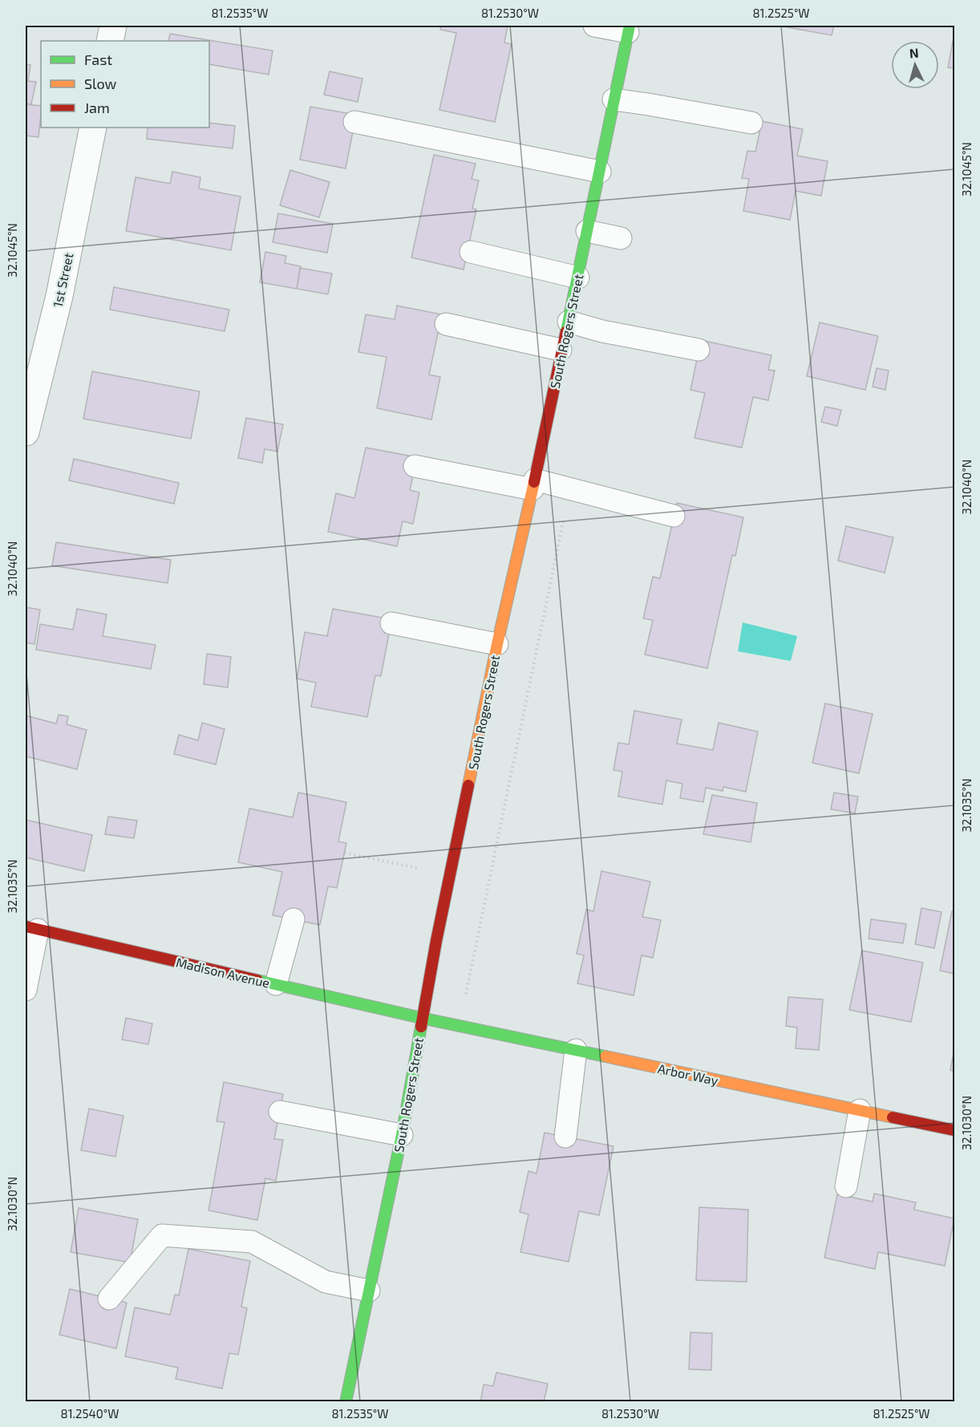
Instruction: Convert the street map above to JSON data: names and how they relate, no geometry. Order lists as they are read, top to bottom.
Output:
{
  "streets": {
    "street": [
      "1st Street",
      "South Rogers Street",
      "Madison Avenue",
      "Arbor Way"
    ]
  },
  "crossings": [
    ["South Rogers Street", "Madison Avenue"],
    ["South Rogers Street", "Arbor Way"],
    ["Madison Avenue", "Arbor Way"]
  ],
  "legend": ["Fast", "Slow", "Jam"],
  "north": "top",
  "coordinates": [
    "81.2535°W",
    "81.2530°W",
    "81.2525°W",
    "32.1045°N",
    "32.1040°N",
    "32.1035°N",
    "32.1030°N",
    "81.2540°W"
  ]
}
